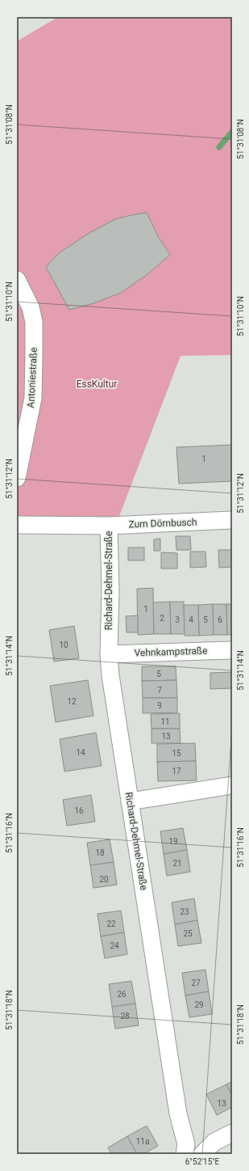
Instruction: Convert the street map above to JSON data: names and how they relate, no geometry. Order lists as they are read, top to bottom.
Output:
{
  "streets": {
    "street": [
      "Antoniestraße",
      "Zum Dörnbusch",
      "Richard-Dehmel-Straße",
      "Vehnkampstraße"
    ]
  },
  "crossings": [
    ["Zum Dörnbusch", "Richard-Dehmel-Straße"],
    ["Richard-Dehmel-Straße", "Vehnkampstraße"]
  ],
  "parks": ["EssKultur"],
  "house_numbers": [
    "1",
    "1",
    "2",
    "3",
    "4",
    "5",
    "6",
    "10",
    "5",
    "7",
    "12",
    "9",
    "11",
    "13",
    "14",
    "15",
    "17",
    "16",
    "19",
    "18",
    "21",
    "20",
    "23",
    "22",
    "25",
    "24",
    "27",
    "26",
    "29",
    "28",
    "13",
    "11a"
  ],
  "coordinates": [
    "51°31'08\"N",
    "51°31'10\"N",
    "51°31'12\"N",
    "51°31'14\"N",
    "51°31'16\"N",
    "51°31'18\"N",
    "6°52'15\"E"
  ]
}
